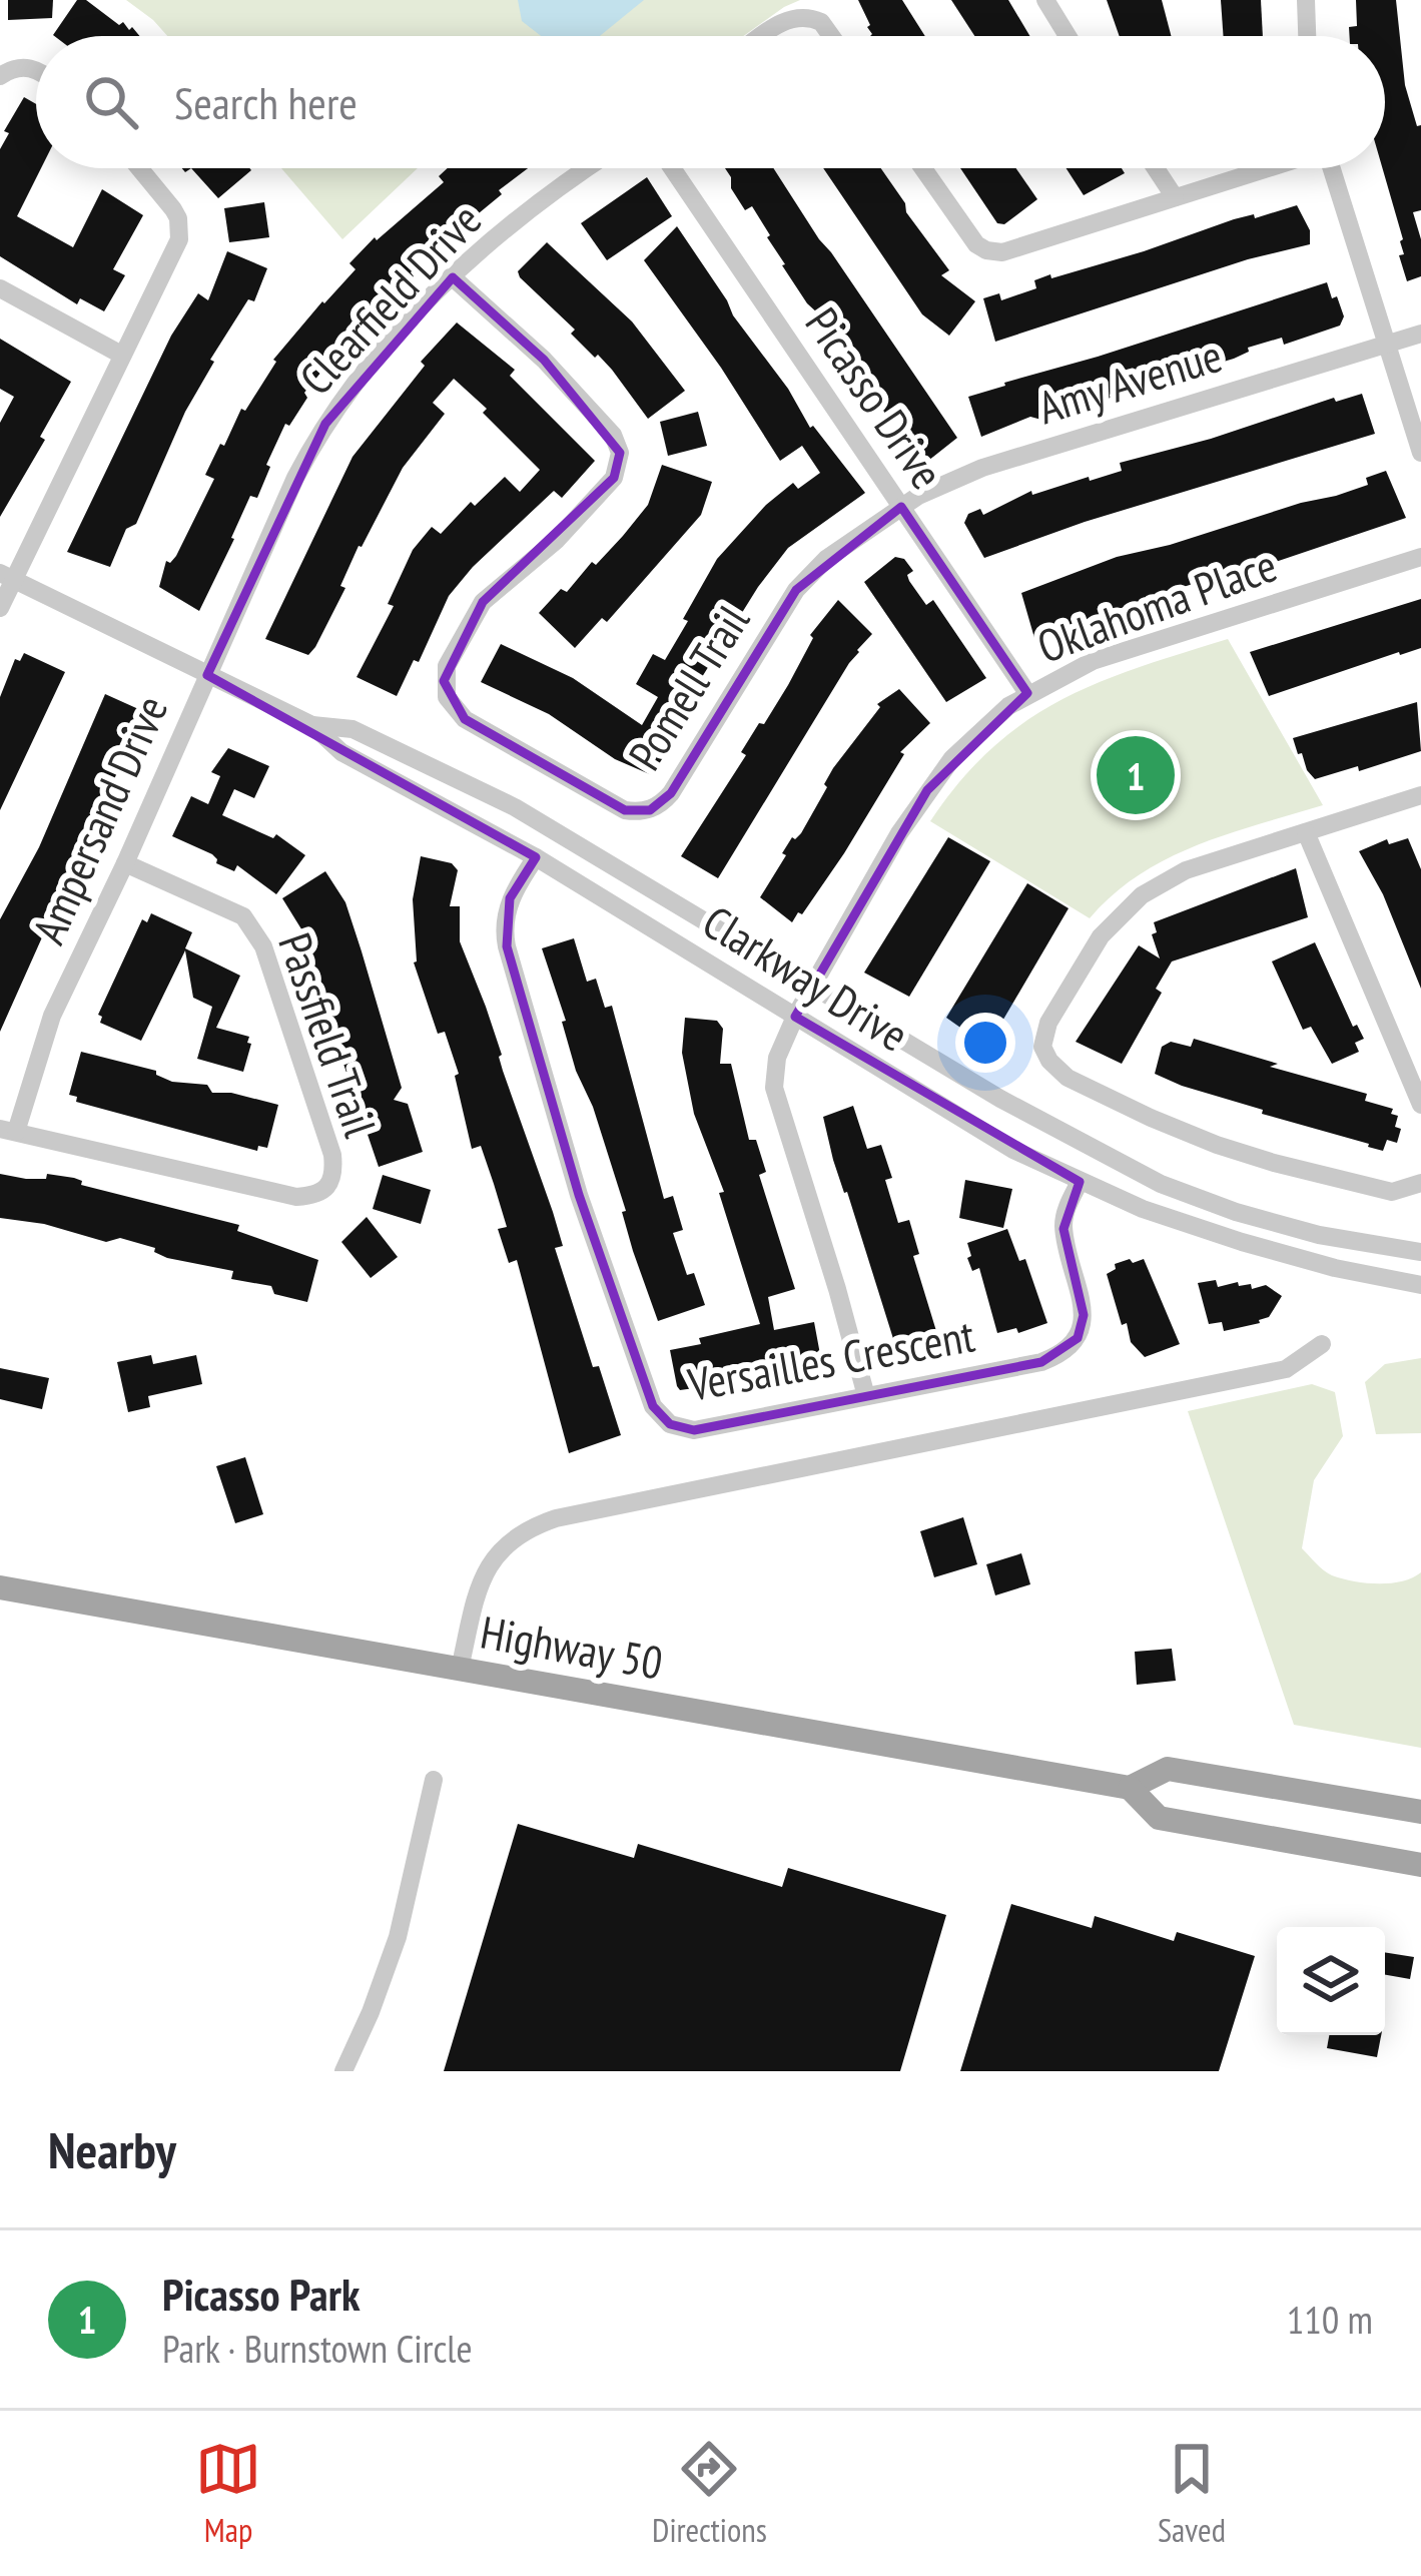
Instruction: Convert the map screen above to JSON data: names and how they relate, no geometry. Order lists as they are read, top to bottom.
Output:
{
  "streets": {
    "main road": ["Highway 50"],
    "street": [
      "Clearfield Drive",
      "Amy Avenue",
      "Picasso Drive",
      "Oklahoma Place",
      "Pomell Trail",
      "Ampersand Drive",
      "Clarkway Drive",
      "Passfield Trail",
      "Versailles Crescent"
    ]
  },
  "crossings": [
    ["Clearfield Drive", "Pomell Trail"],
    ["Clearfield Drive", "Ampersand Drive"],
    ["Clearfield Drive", "Clarkway Drive"],
    ["Amy Avenue", "Picasso Drive"],
    ["Amy Avenue", "Pomell Trail"],
    ["Picasso Drive", "Oklahoma Place"],
    ["Picasso Drive", "Pomell Trail"],
    ["Oklahoma Place", "Clarkway Drive"],
    ["Oklahoma Place", "Versailles Crescent"],
    ["Ampersand Drive", "Clarkway Drive"],
    ["Ampersand Drive", "Passfield Trail"],
    ["Clarkway Drive", "Versailles Crescent"]
  ],
  "page": {
    "search": "Search here",
    "pins": "1",
    "heading": "Nearby",
    "list": [
      {
        "mark": "1",
        "name": "Picasso Park",
        "note": "Park · Burnstown Circle",
        "value": "110 m"
      }
    ],
    "nav": ["Map", "Directions", "Saved"]
  }
}
